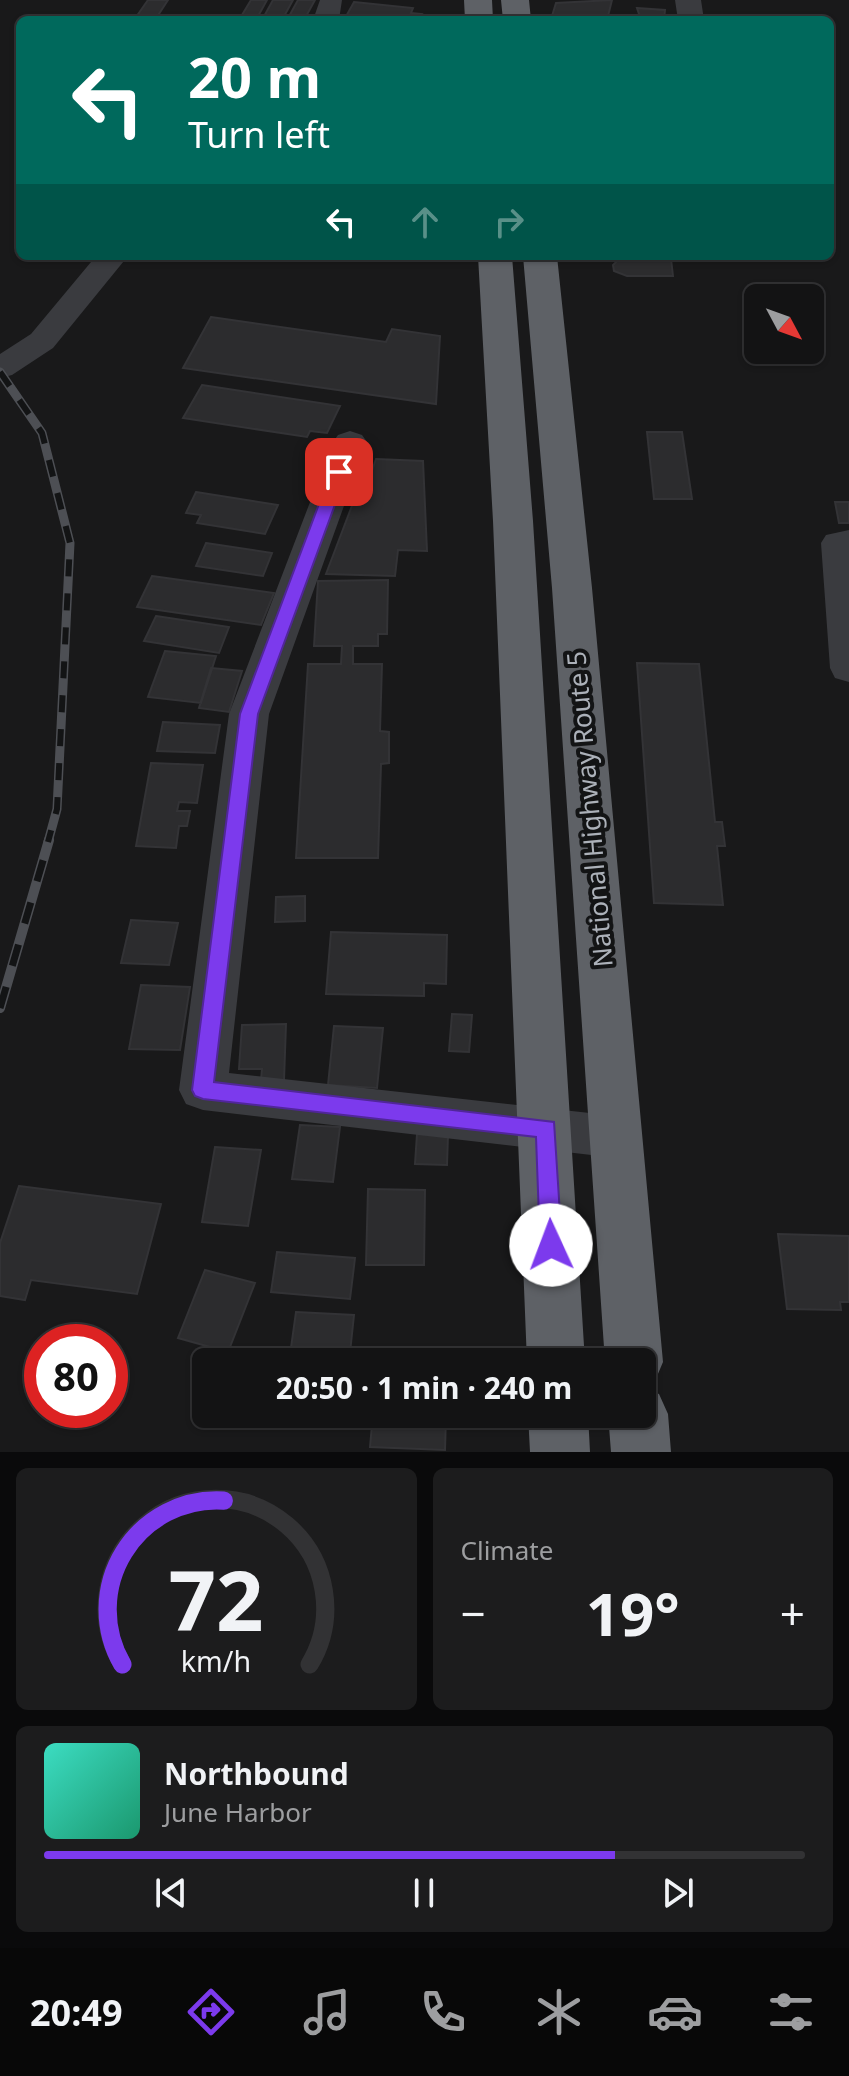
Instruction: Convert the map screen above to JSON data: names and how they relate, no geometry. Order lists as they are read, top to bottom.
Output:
{
  "streets": {
    "highway": ["National Highway Route 5"]
  },
  "north": "bottom right",
  "page": {
    "turn": ["20 m", "Turn left"],
    "limit": "80",
    "trip": "20:50 · 1 min · 240 m",
    "tile": "Climate",
    "heat": ["−", "19°", "+"],
    "song": ["Northbound", "June Harbor"],
    "tabs": "20:49",
    "gauge": ["72", "km/h"]
  }
}
